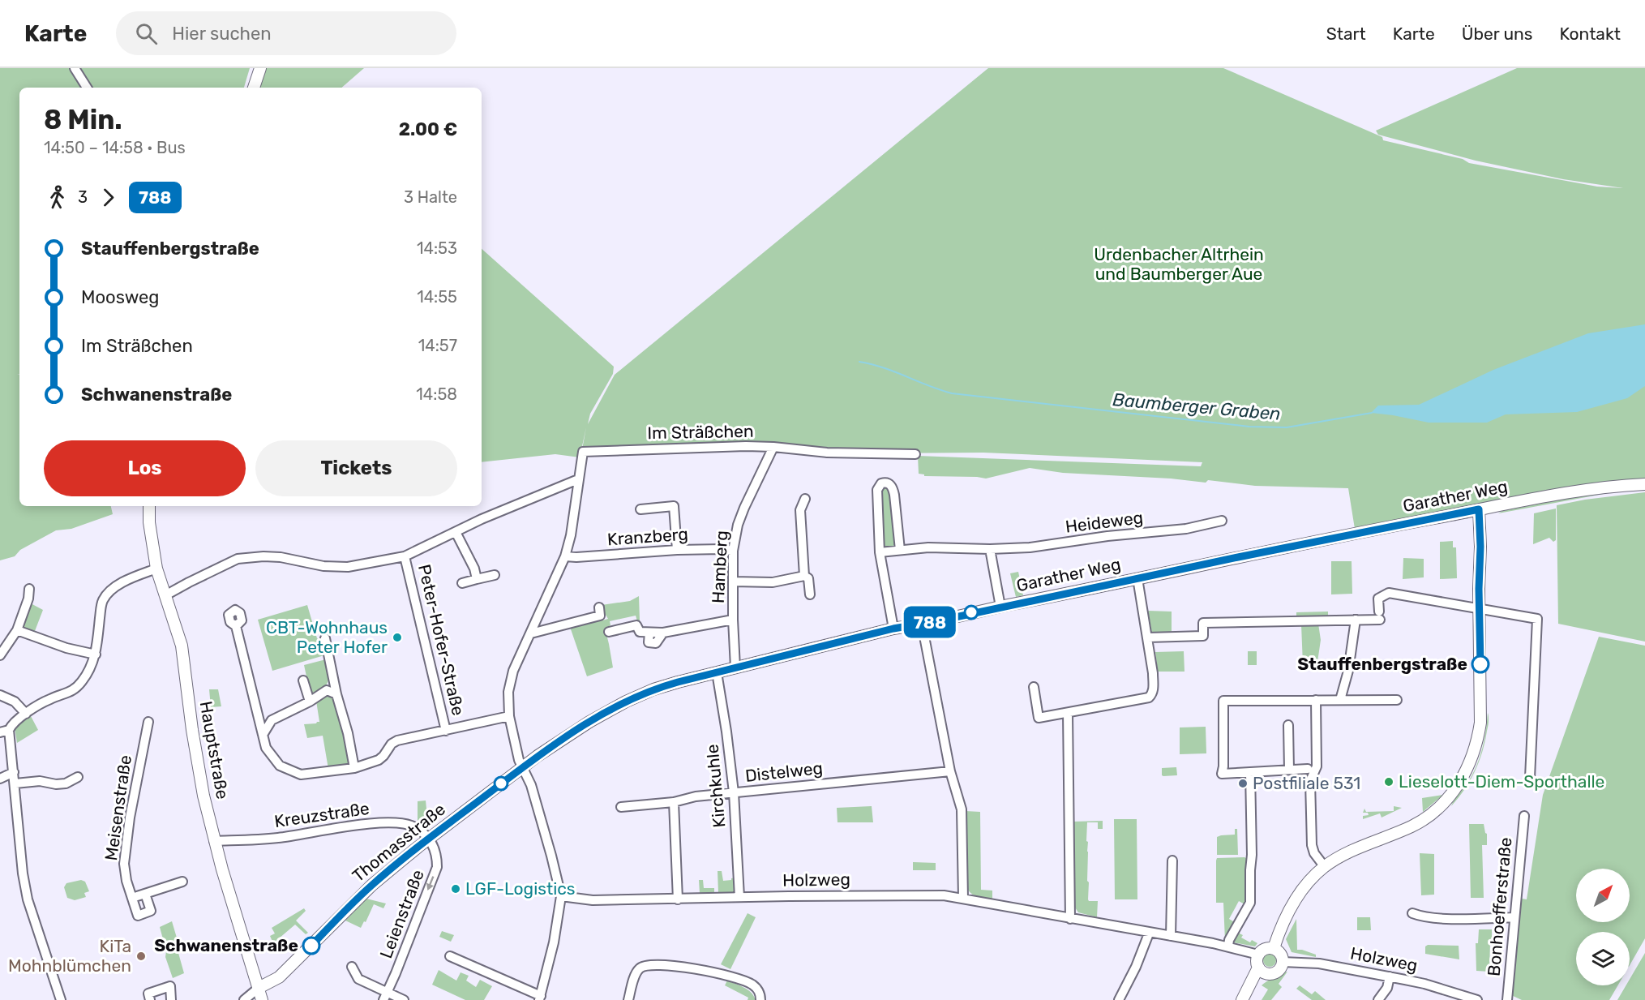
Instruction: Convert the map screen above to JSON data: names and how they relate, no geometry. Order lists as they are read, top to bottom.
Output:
{
  "streets": {
    "street": [
      "Im Sträßchen",
      "Garather Weg",
      "Heideweg",
      "Kranzberg",
      "Hamberg",
      "Peter-Hofer-Straße",
      "Hauptstraße",
      "Distelweg",
      "Kirchkuhle",
      "Meisenstraße",
      "Kreuzstraße",
      "Thomasstraße",
      "Holzweg",
      "Bonhoefferstraße",
      "Leienstraße"
    ]
  },
  "crossings": [
    ["Im Sträßchen", "Garather Weg"],
    ["Im Sträßchen", "Kranzberg"],
    ["Im Sträßchen", "Hamberg"],
    ["Im Sträßchen", "Thomasstraße"],
    ["Im Sträßchen", "Holzweg"],
    ["Garather Weg", "Hamberg"],
    ["Garather Weg", "Kirchkuhle"],
    ["Garather Weg", "Thomasstraße"],
    ["Kranzberg", "Hamberg"],
    ["Hauptstraße", "Kreuzstraße"],
    ["Hauptstraße", "Thomasstraße"],
    ["Distelweg", "Kirchkuhle"],
    ["Kirchkuhle", "Holzweg"],
    ["Kreuzstraße", "Thomasstraße"],
    ["Kreuzstraße", "Leienstraße"],
    ["Thomasstraße", "Leienstraße"]
  ],
  "one_way": ["Leienstraße"],
  "water": ["Baumberger Graben"],
  "parks": ["Urdenbacher Altrhein und Baumberger Aue"],
  "places": [
    "CBT-Wohnhaus Peter Hofer",
    "Stauffenbergstraße",
    "Lieselott-Diem-Sporthalle",
    "Postfiliale 531",
    "LGF-Logistics",
    "Schwanenstraße",
    "KiTa Mohnblümchen"
  ],
  "lines": ["bus line 788"],
  "north": "top right",
  "page": {
    "header": "Karte",
    "search": "Hier suchen",
    "nav": [
      "Start",
      "Karte",
      "Über uns",
      "Kontakt"
    ],
    "on_map": "788",
    "heading": ["8 Min.", "14:50 – 14:58 · Bus", "2.00 €"],
    "legs": ["3", "788", "3 Halte"],
    "list": [
      {
        "name": "Stauffenbergstraße",
        "value": "14:53"
      },
      {
        "name": "Moosweg",
        "value": "14:55"
      },
      {
        "name": "Im Sträßchen",
        "value": "14:57"
      },
      {
        "name": "Schwanenstraße",
        "value": "14:58"
      }
    ],
    "buttons": ["Los", "Tickets"]
  }
}
